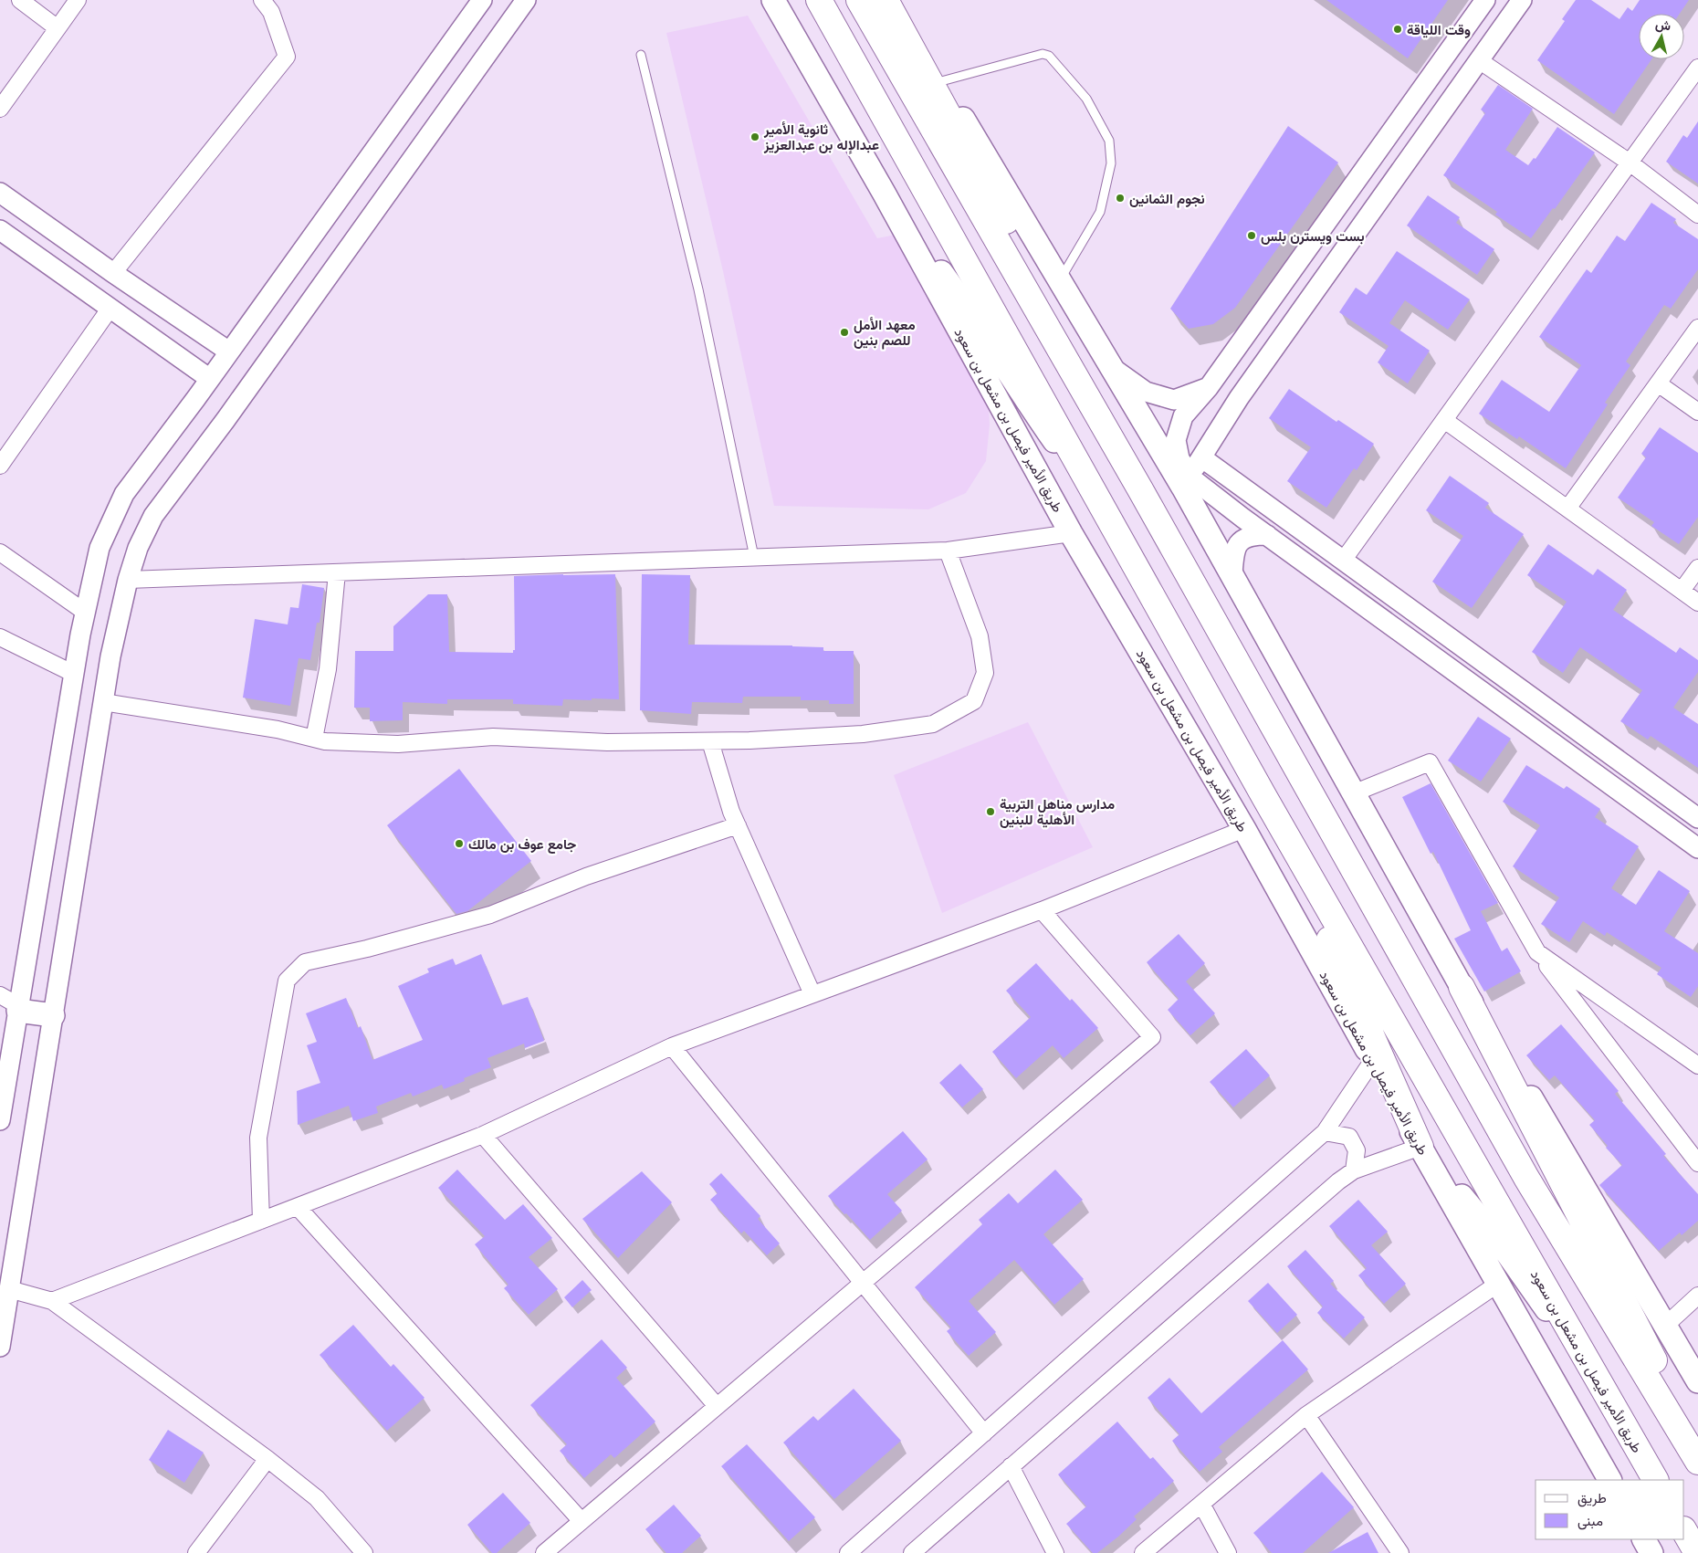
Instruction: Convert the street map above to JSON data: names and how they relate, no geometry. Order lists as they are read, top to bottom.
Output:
{
  "streets": {
    "main road": ["طريق الأمير فيصل بن مشعل بن سعود"]
  },
  "places": [
    "وقت اللياقة",
    "ثانوية الأمير عبدالإله بن عبدالعزيز",
    "نجوم الثمانين",
    "بست ويسترن بلس",
    "معهد الأمل للصم بنين",
    "مدارس مناهل التربية الأهلية للبنين",
    "جامع عوف بن مالك"
  ],
  "legend": ["طريق", "مبنى"],
  "north": "top"
}
